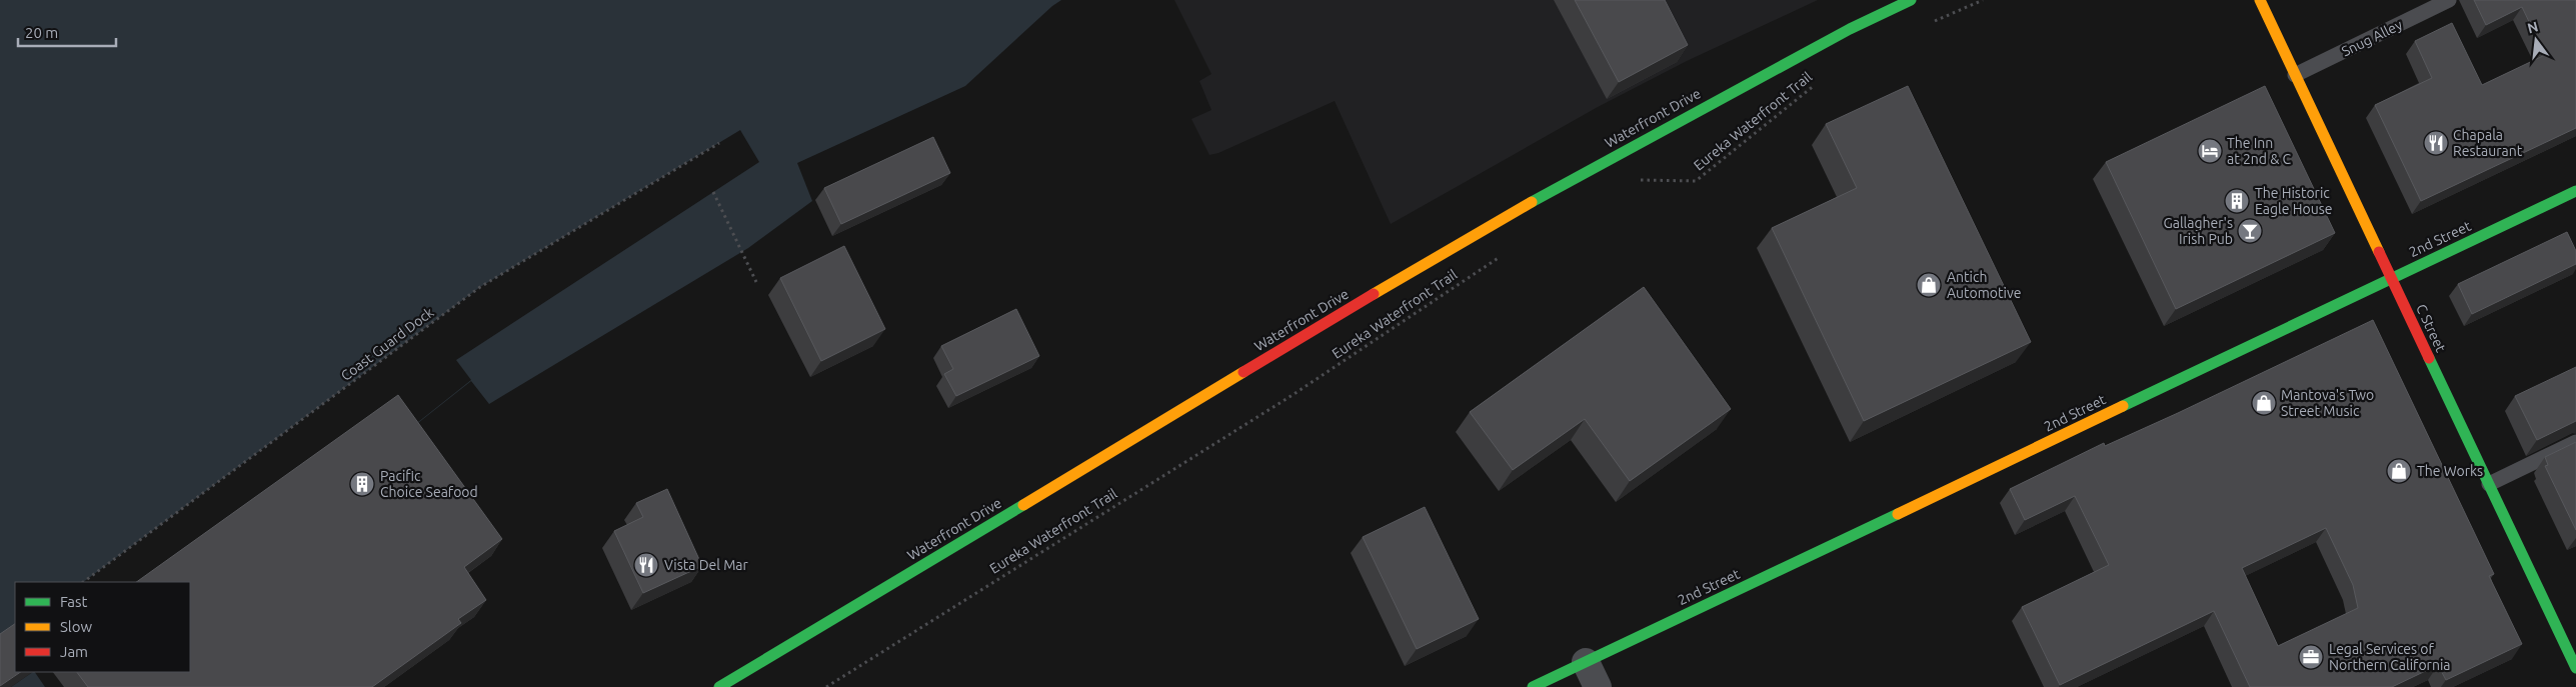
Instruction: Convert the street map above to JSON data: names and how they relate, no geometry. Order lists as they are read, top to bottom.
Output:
{
  "streets": {
    "street": ["Waterfront Drive", "2nd Street", "C Street"],
    "lane": ["Snug Alley"],
    "path": ["Eureka Waterfront Trail", "Coast Guard Dock"]
  },
  "crossings": [
    ["Snug Alley", "C Street"],
    ["2nd Street", "C Street"]
  ],
  "places": {
    "restaurant": ["Chapala Restaurant", "Vista Del Mar"],
    "hotel": ["The Inn at 2nd & C"],
    "building": ["The Historic Eagle House", "Pacific Choice Seafood"],
    "bar": ["Gallagher's Irish Pub"],
    "shop": ["Antich Automotive", "Mantova's Two Street Music", "The Works"],
    "office": ["Legal Services of Northern California"]
  },
  "legend": ["Fast", "Slow", "Jam"],
  "scale_bar": "20 m",
  "north": "top"
}
